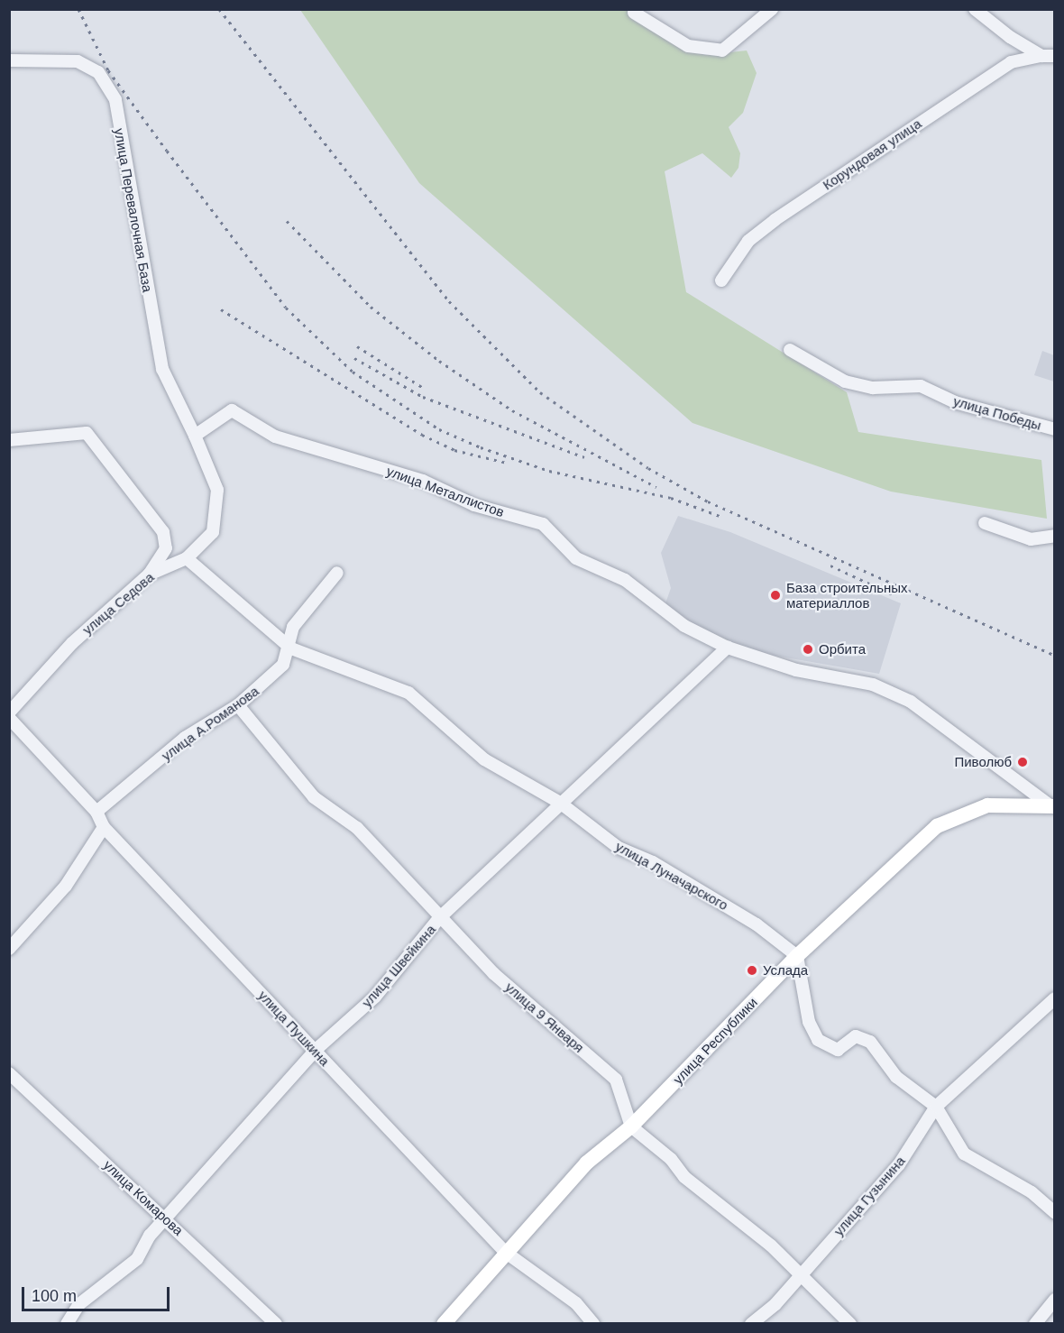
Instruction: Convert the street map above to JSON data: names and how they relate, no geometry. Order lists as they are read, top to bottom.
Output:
{
  "streets": {
    "main road": ["улица Республики"],
    "street": [
      "Корундовая улица",
      "улица Перевалочная База",
      "улица Победы",
      "улица Металлистов",
      "улица Седова",
      "улица А.Романова",
      "улица Луначарского",
      "улица Швейкина",
      "улица 9 Января",
      "улица Пушкина",
      "улица Гузынина",
      "улица Комарова"
    ]
  },
  "crossings": [
    ["улица Перевалочная База", "улица Металлистов"],
    ["улица Перевалочная База", "улица Седова"],
    ["улица Металлистов", "улица Седова"],
    ["улица Металлистов", "улица Швейкина"],
    ["улица Металлистов", "улица Республики"],
    ["улица Седова", "улица Луначарского"],
    ["улица А.Романова", "улица Луначарского"],
    ["улица А.Романова", "улица 9 Января"],
    ["улица А.Романова", "улица Пушкина"],
    ["улица Луначарского", "улица Швейкина"],
    ["улица Луначарского", "улица Республики"],
    ["улица Швейкина", "улица 9 Января"],
    ["улица Швейкина", "улица Пушкина"],
    ["улица Швейкина", "улица Комарова"],
    ["улица 9 Января", "улица Республики"],
    ["улица Пушкина", "улица Республики"]
  ],
  "places": [
    "База cтроительных материаллов",
    "Орбита",
    "Пиволюб",
    "Услада"
  ],
  "scale_bar": "100 m"
}
